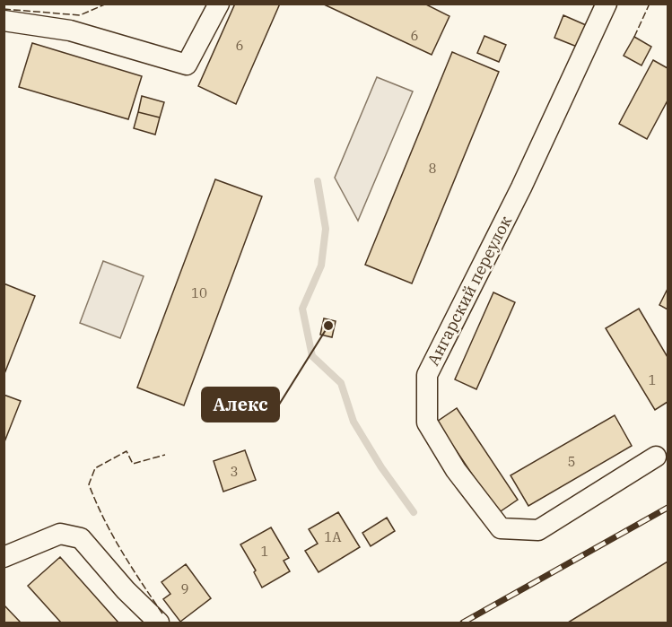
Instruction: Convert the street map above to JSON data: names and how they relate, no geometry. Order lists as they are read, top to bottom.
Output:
{
  "streets": {
    "street": ["Ангарский переулок"]
  },
  "places": ["Алекс"],
  "house_numbers": [
    "6",
    "6",
    "8",
    "10",
    "1",
    "5",
    "3",
    "1А",
    "1",
    "9"
  ]
}
